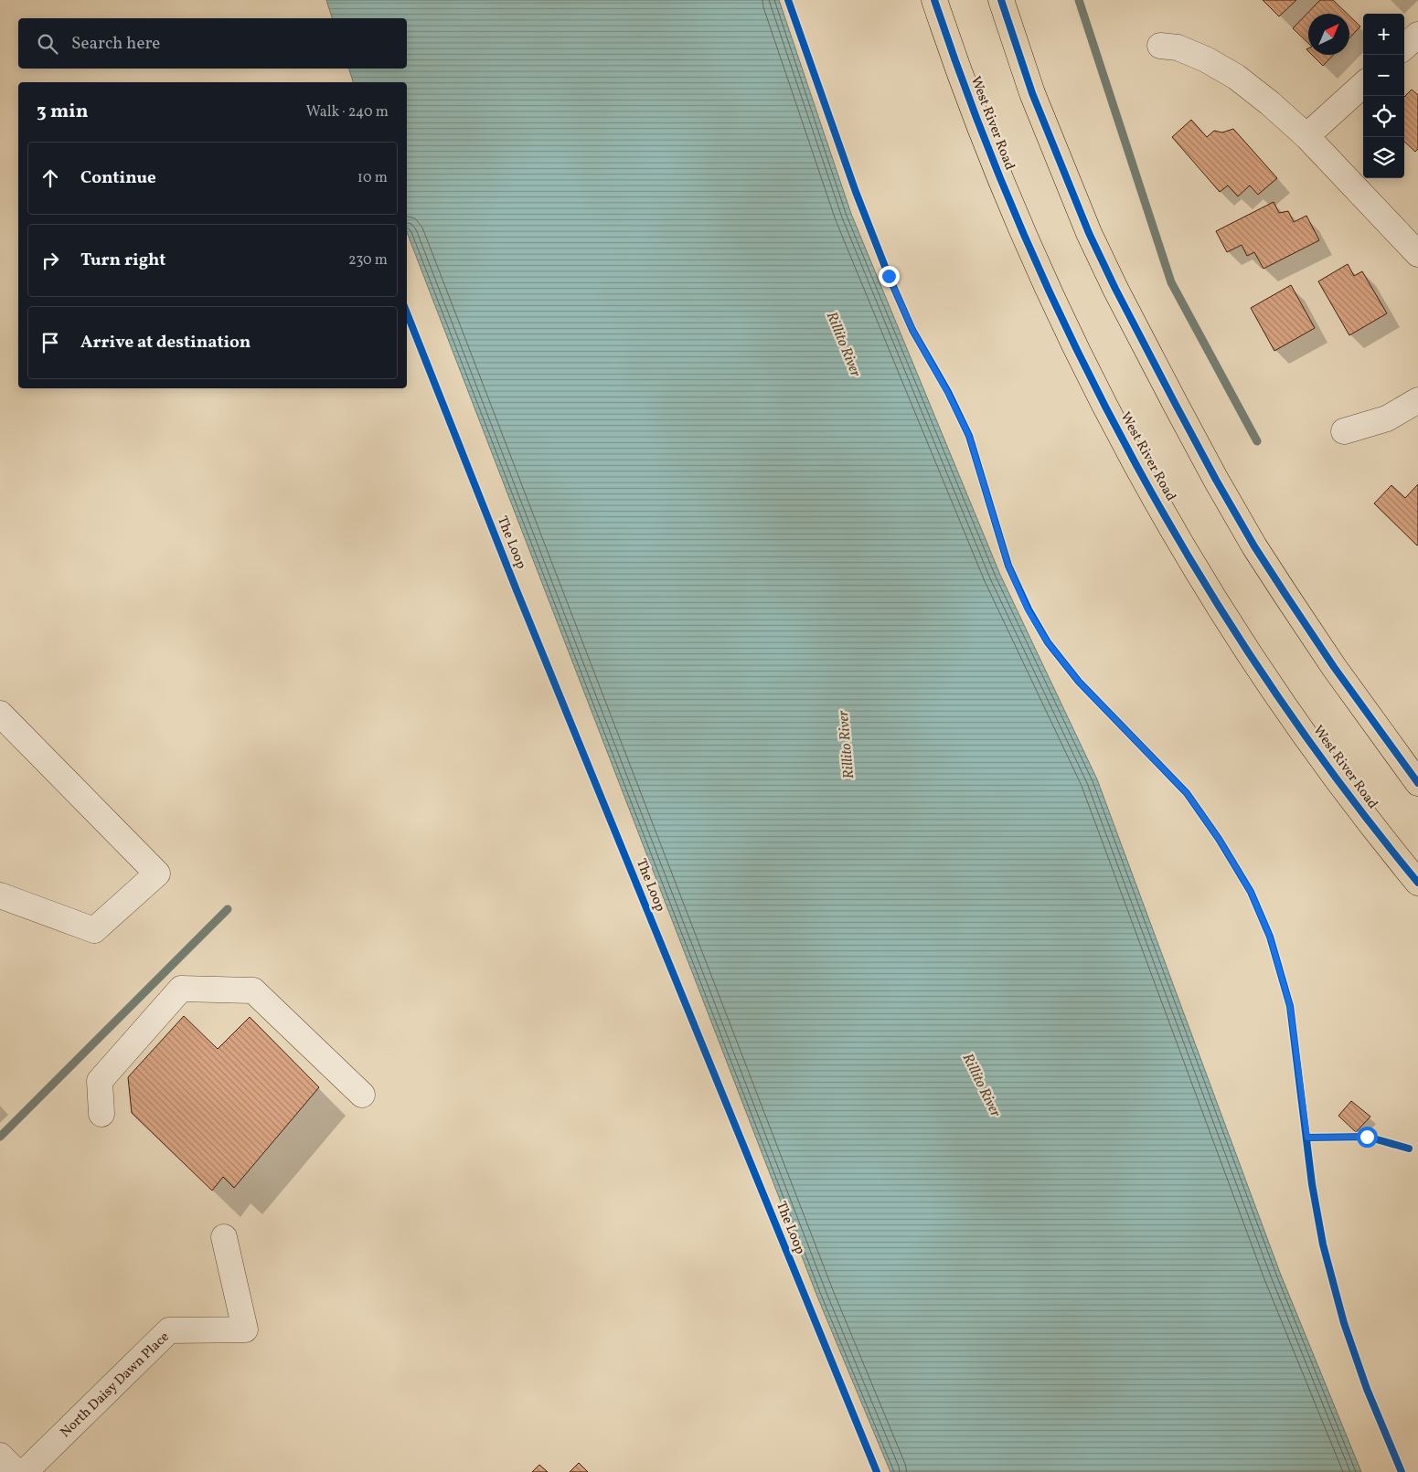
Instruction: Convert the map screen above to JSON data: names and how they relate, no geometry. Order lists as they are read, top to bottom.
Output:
{
  "streets": {
    "main road": ["West River Road"],
    "street": ["North Daisy Dawn Place"],
    "cycle path": ["The Loop"]
  },
  "water": ["Rillito River"],
  "north": "top right",
  "page": {
    "map_buttons": ["+", "−"],
    "search": "Search here",
    "heading": ["3 min", "Walk · 240 m"],
    "list": [
      ["Continue", "10 m"],
      ["Turn right", "230 m"],
      "Arrive at destination"
    ]
  }
}
